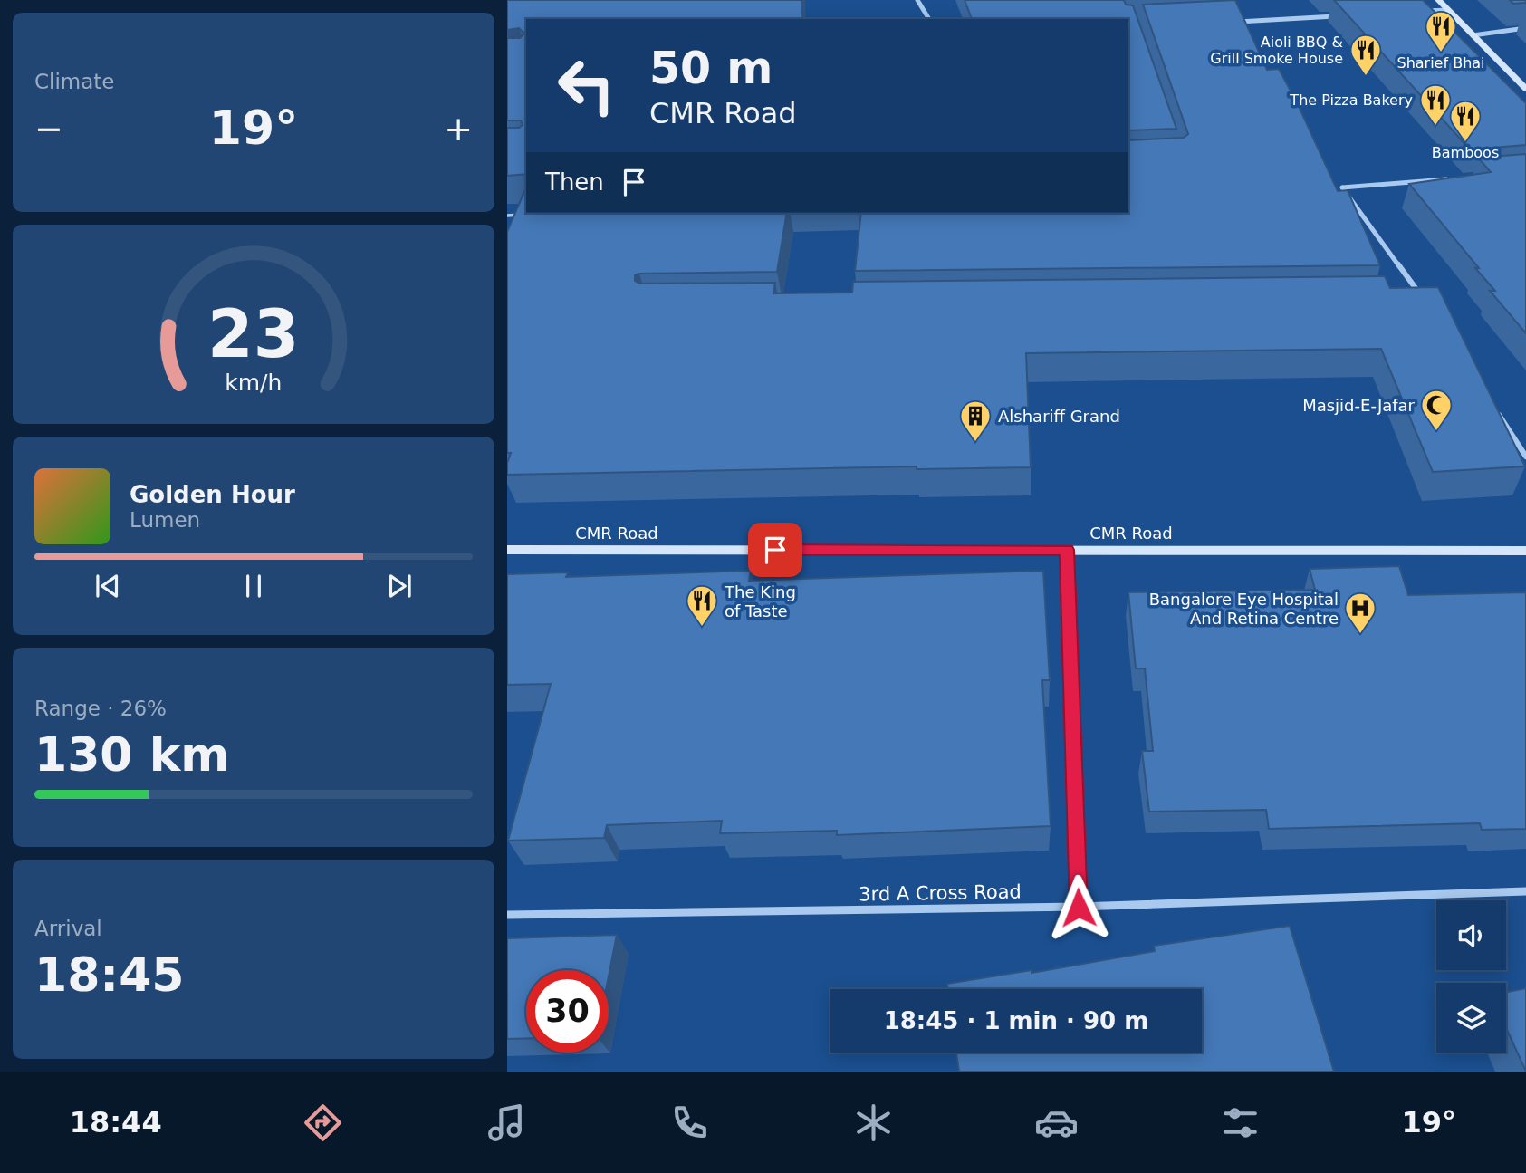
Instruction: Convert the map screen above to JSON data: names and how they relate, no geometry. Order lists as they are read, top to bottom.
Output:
{
  "streets": {
    "street": ["CMR Road", "3rd A Cross Road"]
  },
  "places": {
    "restaurant": [
      "Sharief Bhai",
      "Aioli BBQ & Grill Smoke House",
      "The Pizza Bakery",
      "Bamboos",
      "The King of Taste"
    ],
    "mosque": ["Masjid-E-Jafar"],
    "building": ["Alshariff Grand"],
    "hospital": ["Bangalore Eye Hospital And Retina Centre"]
  },
  "page": {
    "tile": [
      "Climate",
      ["Range · 26%", "130 km"],
      ["Arrival", "18:45"]
    ],
    "turn": ["50 m", "CMR Road"],
    "heat": ["−", "19°", "+"],
    "then": "Then",
    "song": ["Golden Hour", "Lumen"],
    "limit": "30",
    "trip": "18:45 · 1 min · 90 m",
    "tabs": ["18:44", "19°"],
    "gauge": ["23", "km/h"]
  }
}
